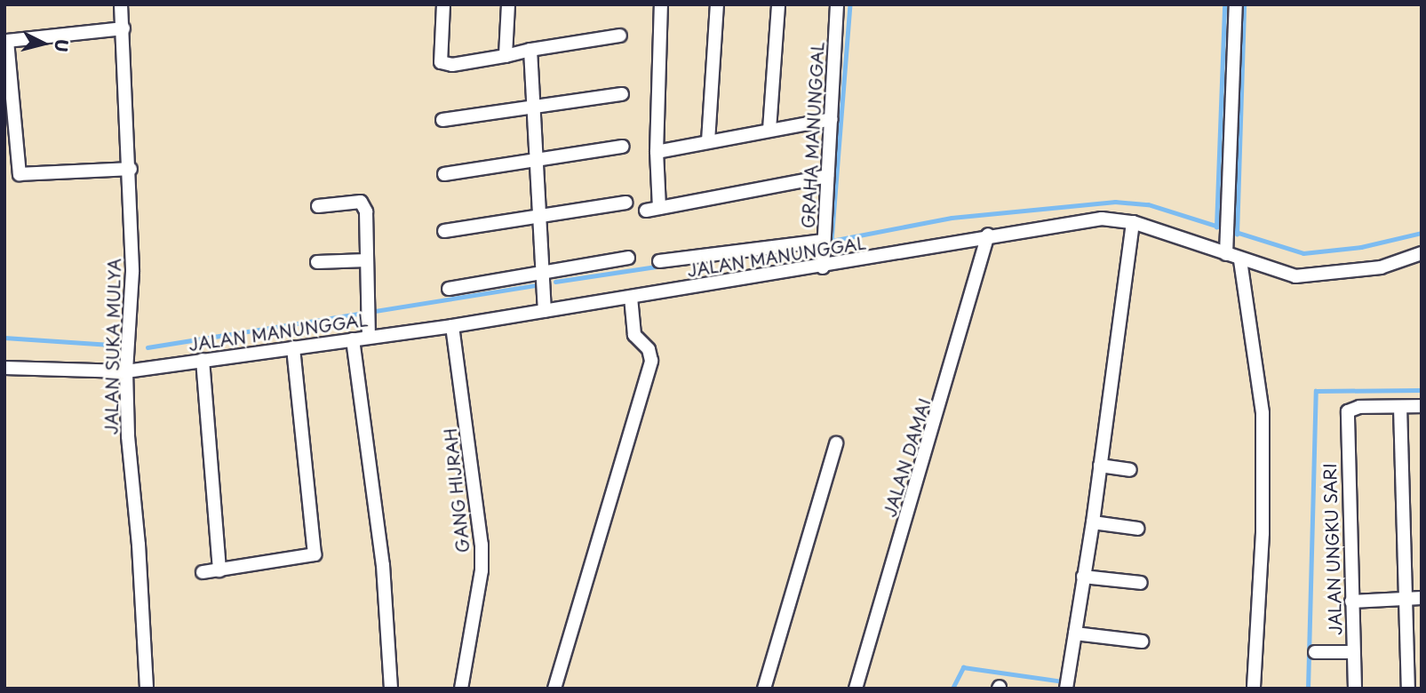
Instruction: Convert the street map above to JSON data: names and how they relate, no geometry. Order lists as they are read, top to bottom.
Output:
{
  "streets": {
    "street": [
      "GRAHA MANUNGGAL",
      "JALAN MANUNGGAL",
      "JALAN SUKA MULYA",
      "JALAN DAMAI",
      "GANG HIJRAH",
      "JALAN UNGKU SARI"
    ]
  },
  "crossings": [
    ["GRAHA MANUNGGAL", "JALAN MANUNGGAL"],
    ["JALAN MANUNGGAL", "JALAN SUKA MULYA"],
    ["JALAN MANUNGGAL", "JALAN DAMAI"],
    ["JALAN MANUNGGAL", "GANG HIJRAH"]
  ],
  "north": "right"
}
